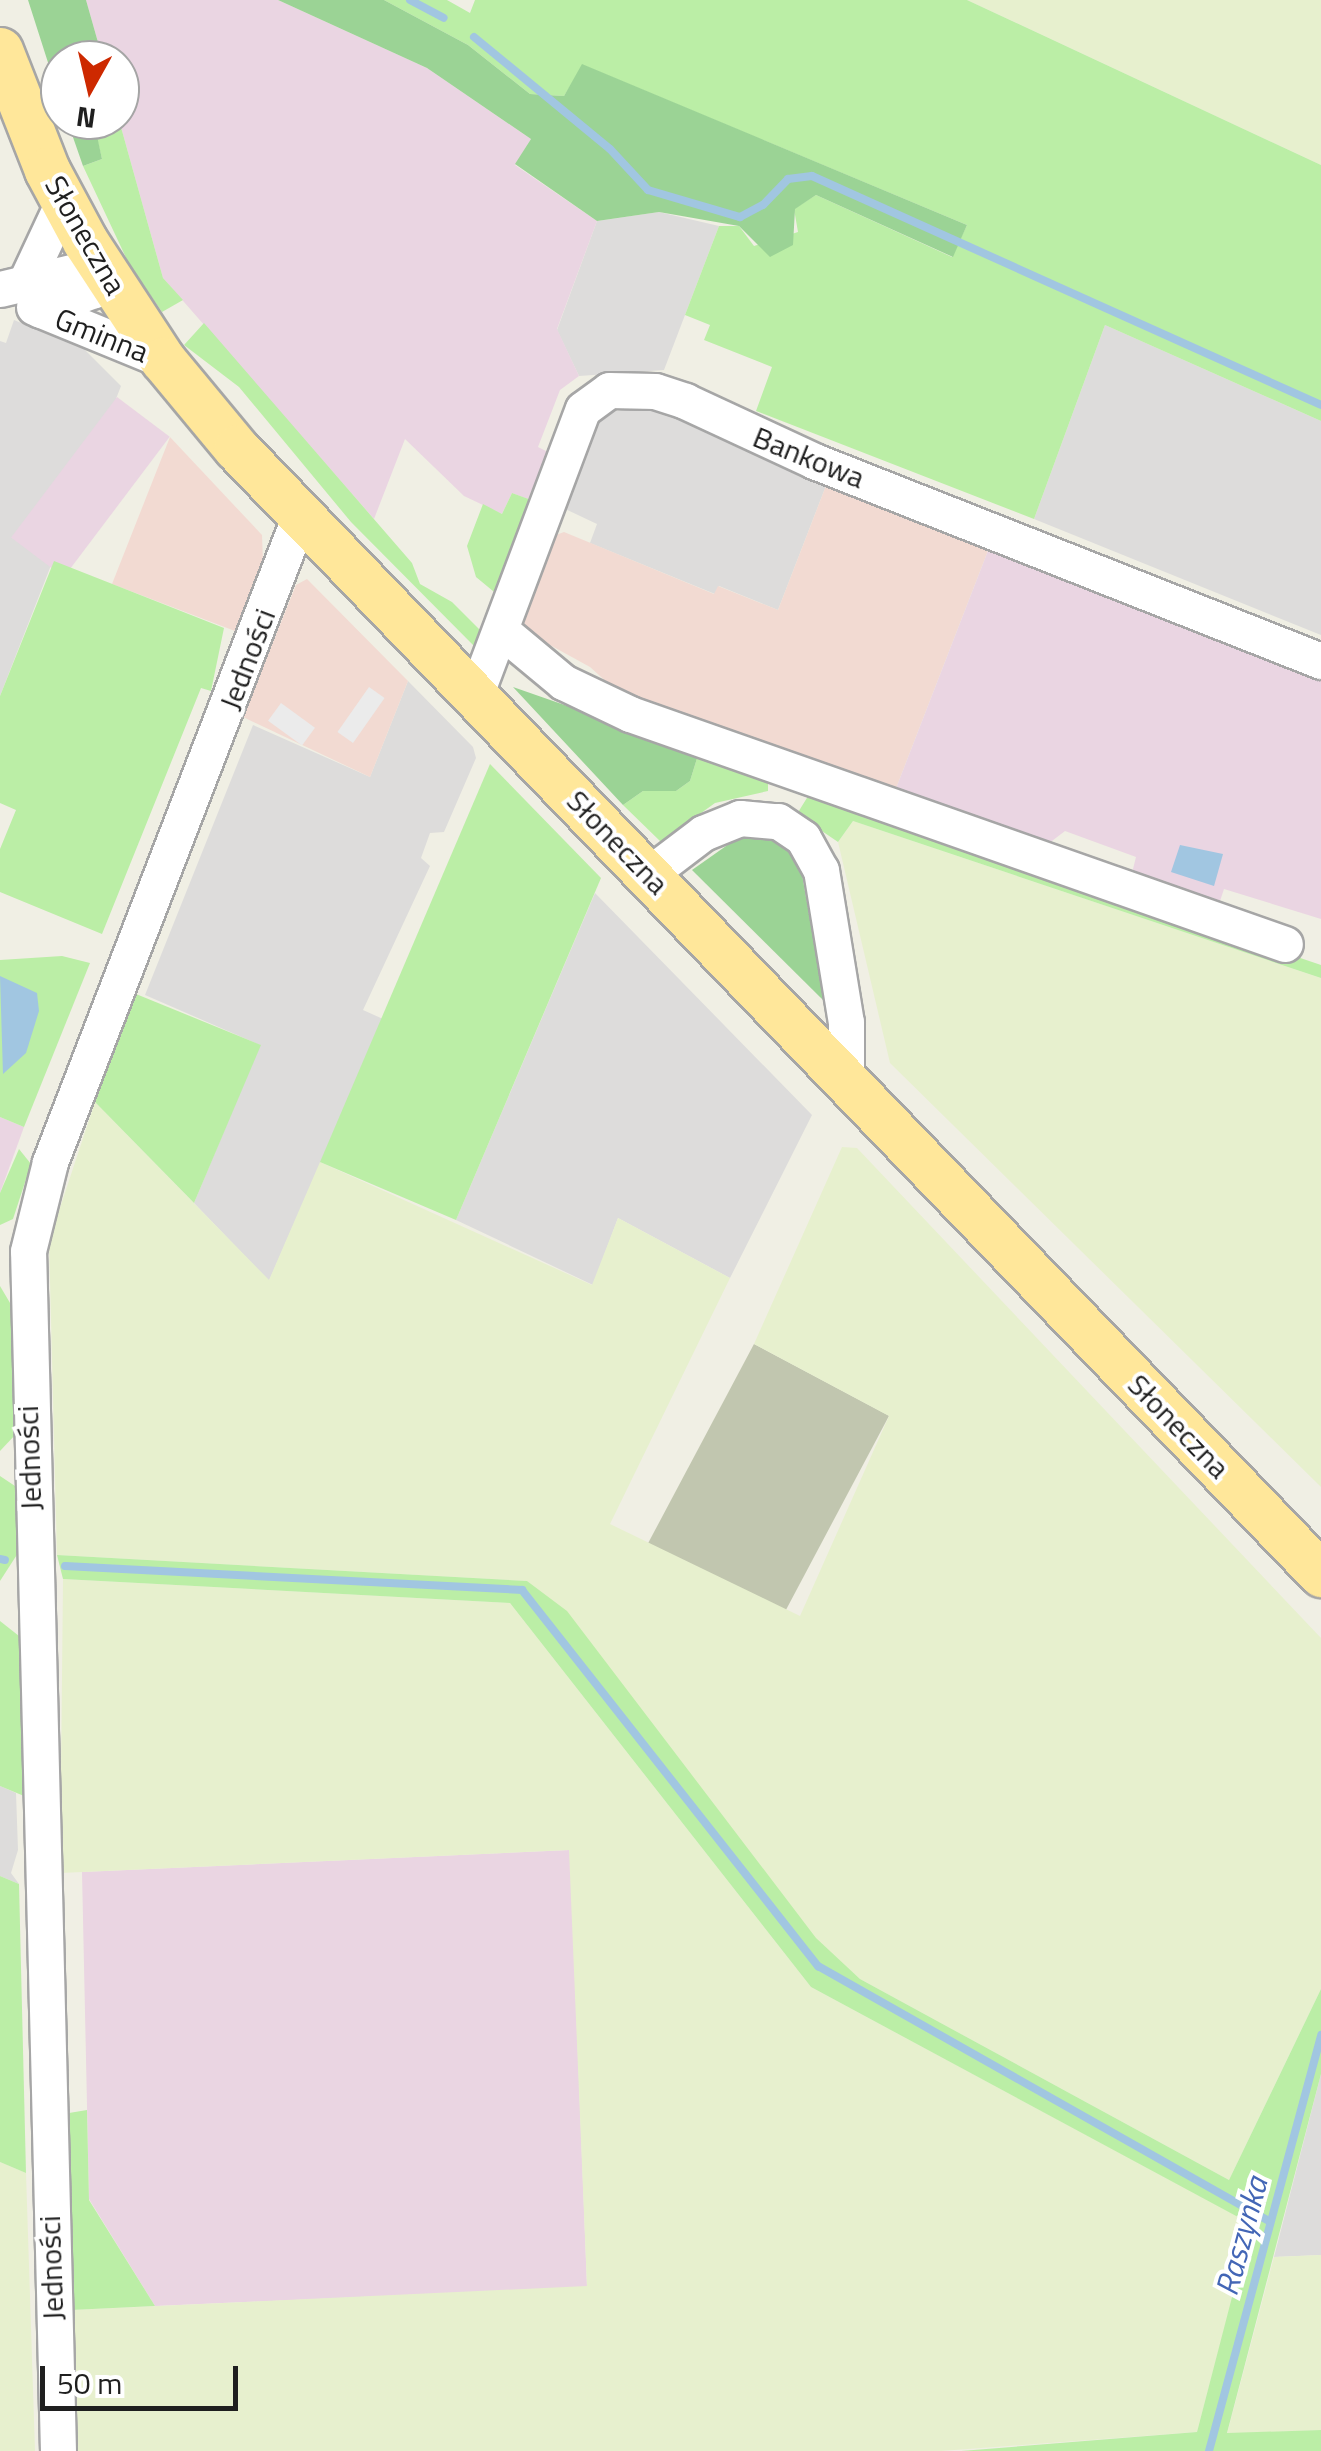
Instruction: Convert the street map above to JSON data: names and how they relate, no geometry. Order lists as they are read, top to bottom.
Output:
{
  "streets": {
    "main road": ["Słoneczna"],
    "street": ["Gminna", "Bankowa", "Jedności"]
  },
  "crossings": [
    ["Słoneczna", "Gminna"],
    ["Słoneczna", "Bankowa"],
    ["Słoneczna", "Jedności"]
  ],
  "water": ["Raszynka"],
  "scale_bar": "50 m",
  "north": "bottom"
}
